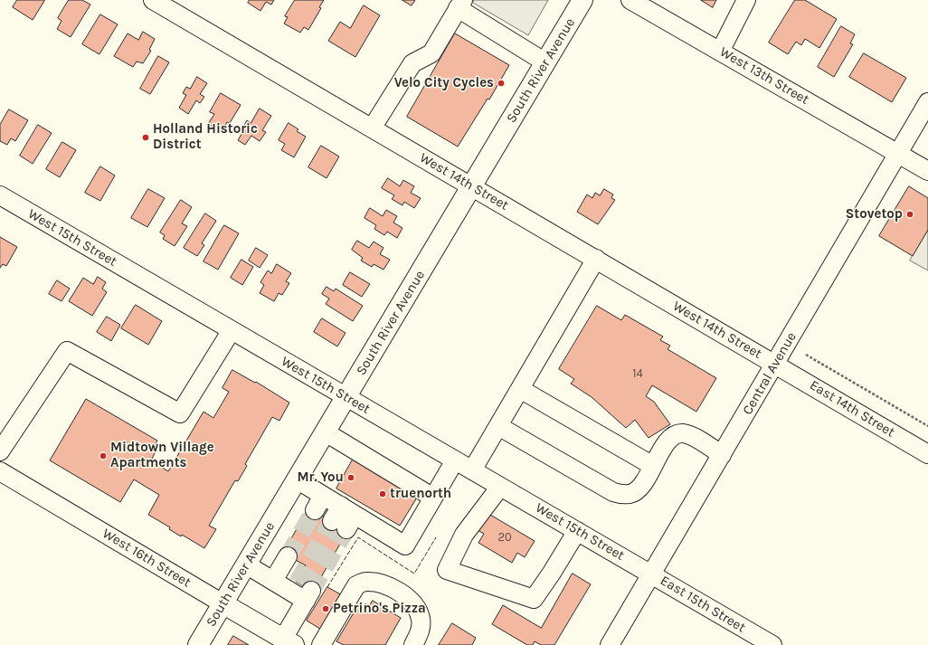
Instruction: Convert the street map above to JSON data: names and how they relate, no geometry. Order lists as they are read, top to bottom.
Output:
{
  "streets": {
    "main road": ["South River Avenue", "West 16th Street"],
    "street": [
      "West 13th Street",
      "West 14th Street",
      "West 15th Street",
      "Central Avenue",
      "East 14th Street",
      "East 15th Street"
    ]
  },
  "crossings": [
    ["South River Avenue", "West 14th Street"],
    ["South River Avenue", "West 15th Street"],
    ["South River Avenue", "West 16th Street"],
    ["West 13th Street", "Central Avenue"],
    ["West 14th Street", "Central Avenue"],
    ["West 14th Street", "East 14th Street"],
    ["West 15th Street", "Central Avenue"],
    ["West 15th Street", "East 15th Street"],
    ["Central Avenue", "East 14th Street"],
    ["Central Avenue", "East 15th Street"]
  ],
  "places": [
    "Velo City Cycles",
    "Holland Historic District",
    "Stovetop",
    "Midtown Village Apartments",
    "Mr. You",
    "truenorth",
    "Petrino's Pizza"
  ],
  "house_numbers": ["14", "20"]
}
